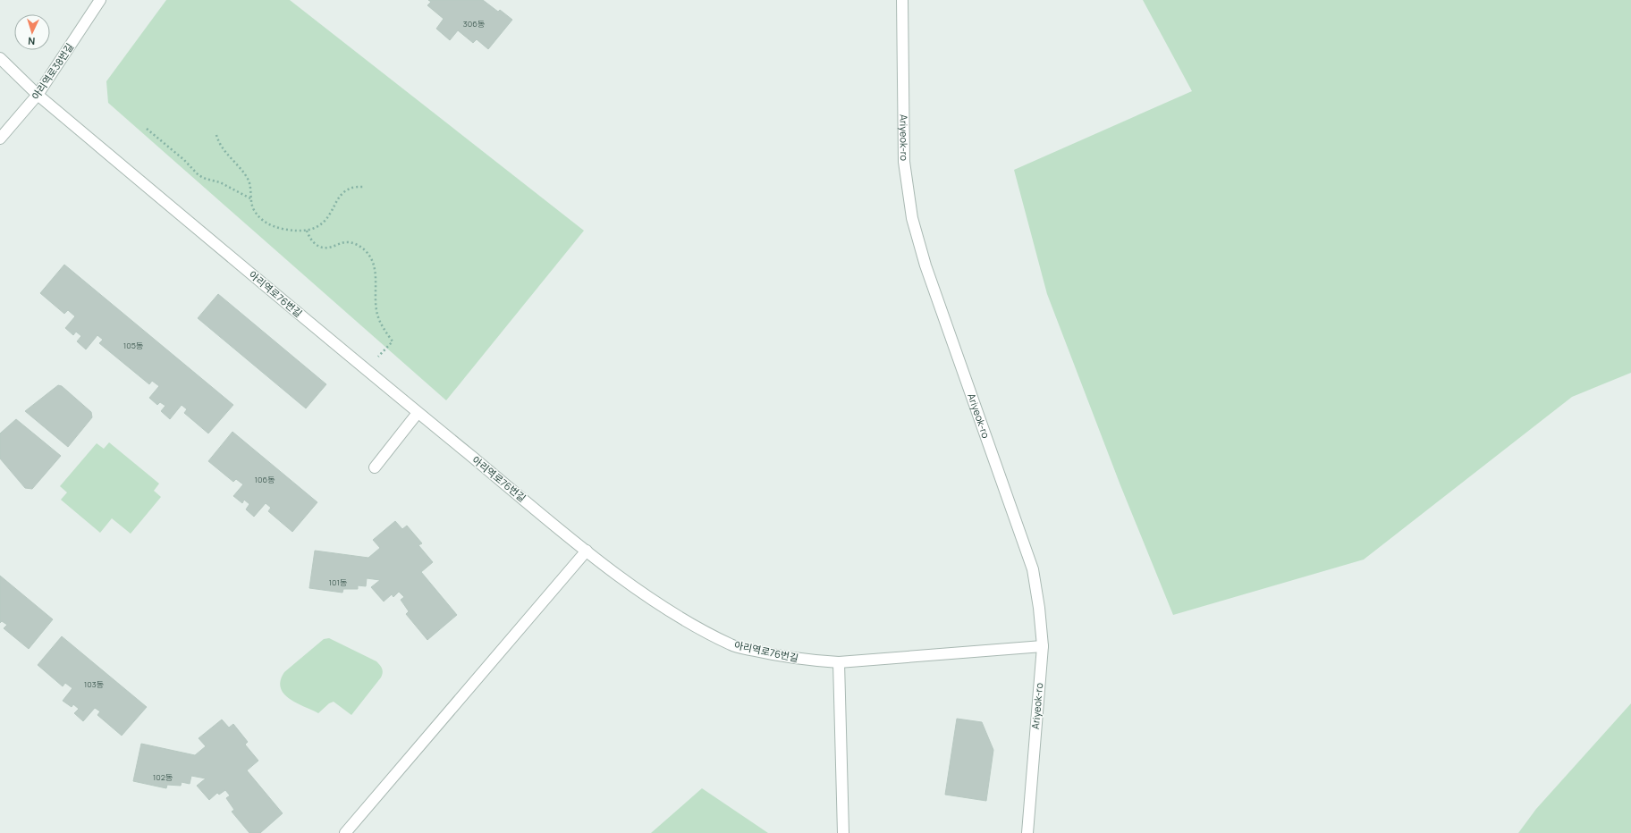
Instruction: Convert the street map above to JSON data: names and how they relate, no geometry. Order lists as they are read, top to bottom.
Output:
{
  "streets": {
    "street": ["아리역로38번길", "Ariyeok-ro", "아리역로76번길"]
  },
  "crossings": [
    ["아리역로38번길", "아리역로76번길"],
    ["Ariyeok-ro", "아리역로76번길"]
  ],
  "house_numbers": [
    "306동",
    "105동",
    "106동",
    "101동",
    "103동",
    "102동"
  ],
  "north": "bottom"
}
